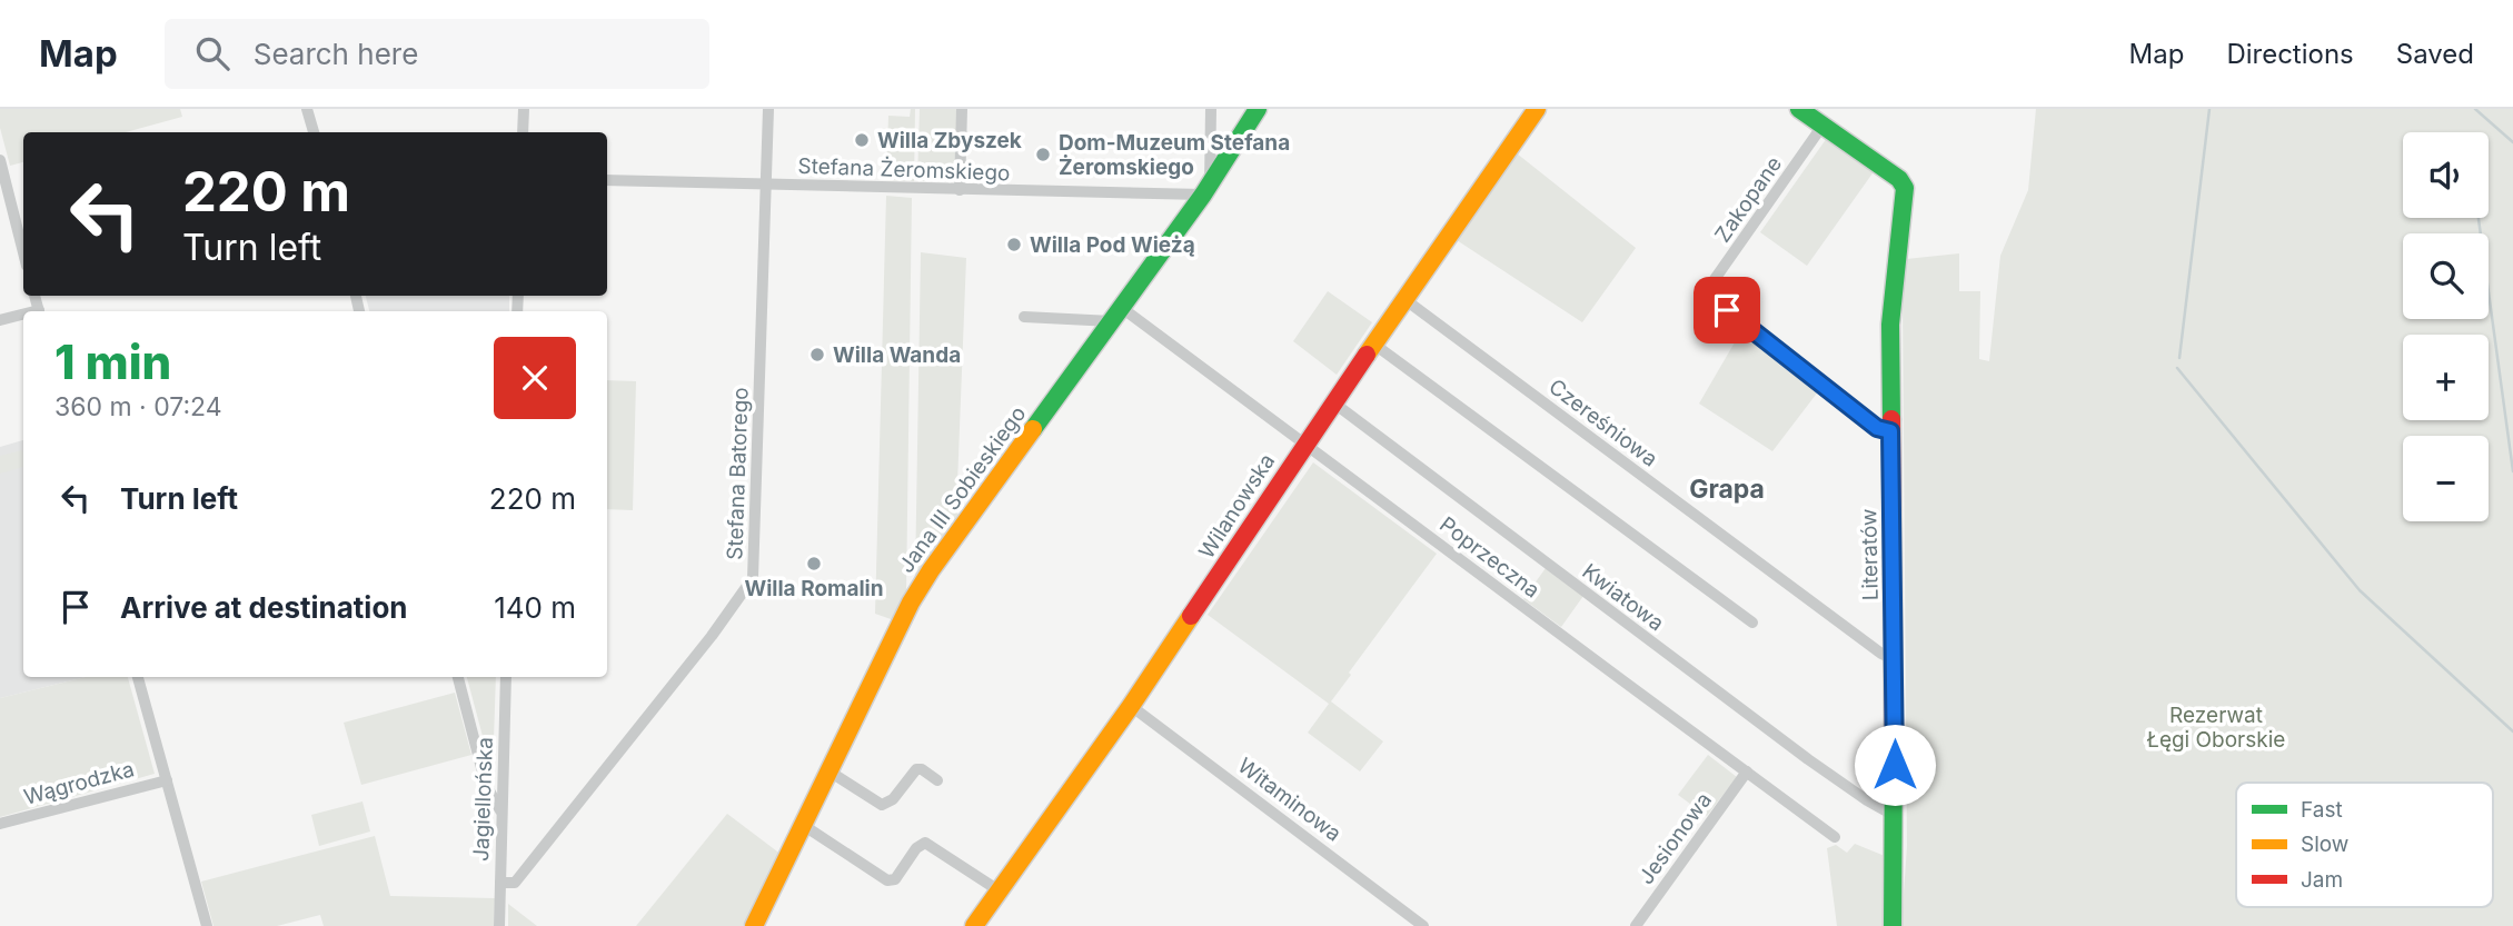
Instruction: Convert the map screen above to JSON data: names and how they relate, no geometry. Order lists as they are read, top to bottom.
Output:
{
  "streets": {
    "street": [
      "Stefana Żeromskiego",
      "Zakopane",
      "Czereśniowa",
      "Stefana Batorego",
      "Jana III Sobieskiego",
      "Wilanowska",
      "Literatów",
      "Poprzeczna",
      "Kwiatowa",
      "Wągrodzka",
      "Jagiellońska",
      "Witaminowa",
      "Jesionowa"
    ]
  },
  "crossings": [
    ["Stefana Żeromskiego", "Stefana Batorego"],
    ["Stefana Żeromskiego", "Jana III Sobieskiego"],
    ["Zakopane", "Literatów"],
    ["Czereśniowa", "Wilanowska"],
    ["Czereśniowa", "Literatów"],
    ["Stefana Batorego", "Jagiellońska"],
    ["Jana III Sobieskiego", "Poprzeczna"],
    ["Wilanowska", "Poprzeczna"],
    ["Wilanowska", "Kwiatowa"],
    ["Wilanowska", "Witaminowa"],
    ["Literatów", "Kwiatowa"],
    ["Poprzeczna", "Jesionowa"]
  ],
  "districts": ["Grapa"],
  "parks": ["Rezerwat Łęgi Oborskie"],
  "places": [
    "Willa Zbyszek",
    "Dom-Muzeum Stefana Żeromskiego",
    "Willa Pod Wieżą",
    "Willa Wanda",
    "Willa Romalin"
  ],
  "legend": ["Fast", "Slow", "Jam"],
  "page": {
    "header": "Map",
    "search": "Search here",
    "nav": ["Map", "Directions", "Saved"],
    "map_buttons": ["+", "−"],
    "turn": ["220 m", "Turn left"],
    "heading": ["1 min", "360 m · 07:24"],
    "list": [
      {
        "name": "Turn left",
        "value": "220 m"
      },
      {
        "name": "Arrive at destination",
        "value": "140 m"
      }
    ]
  }
}
